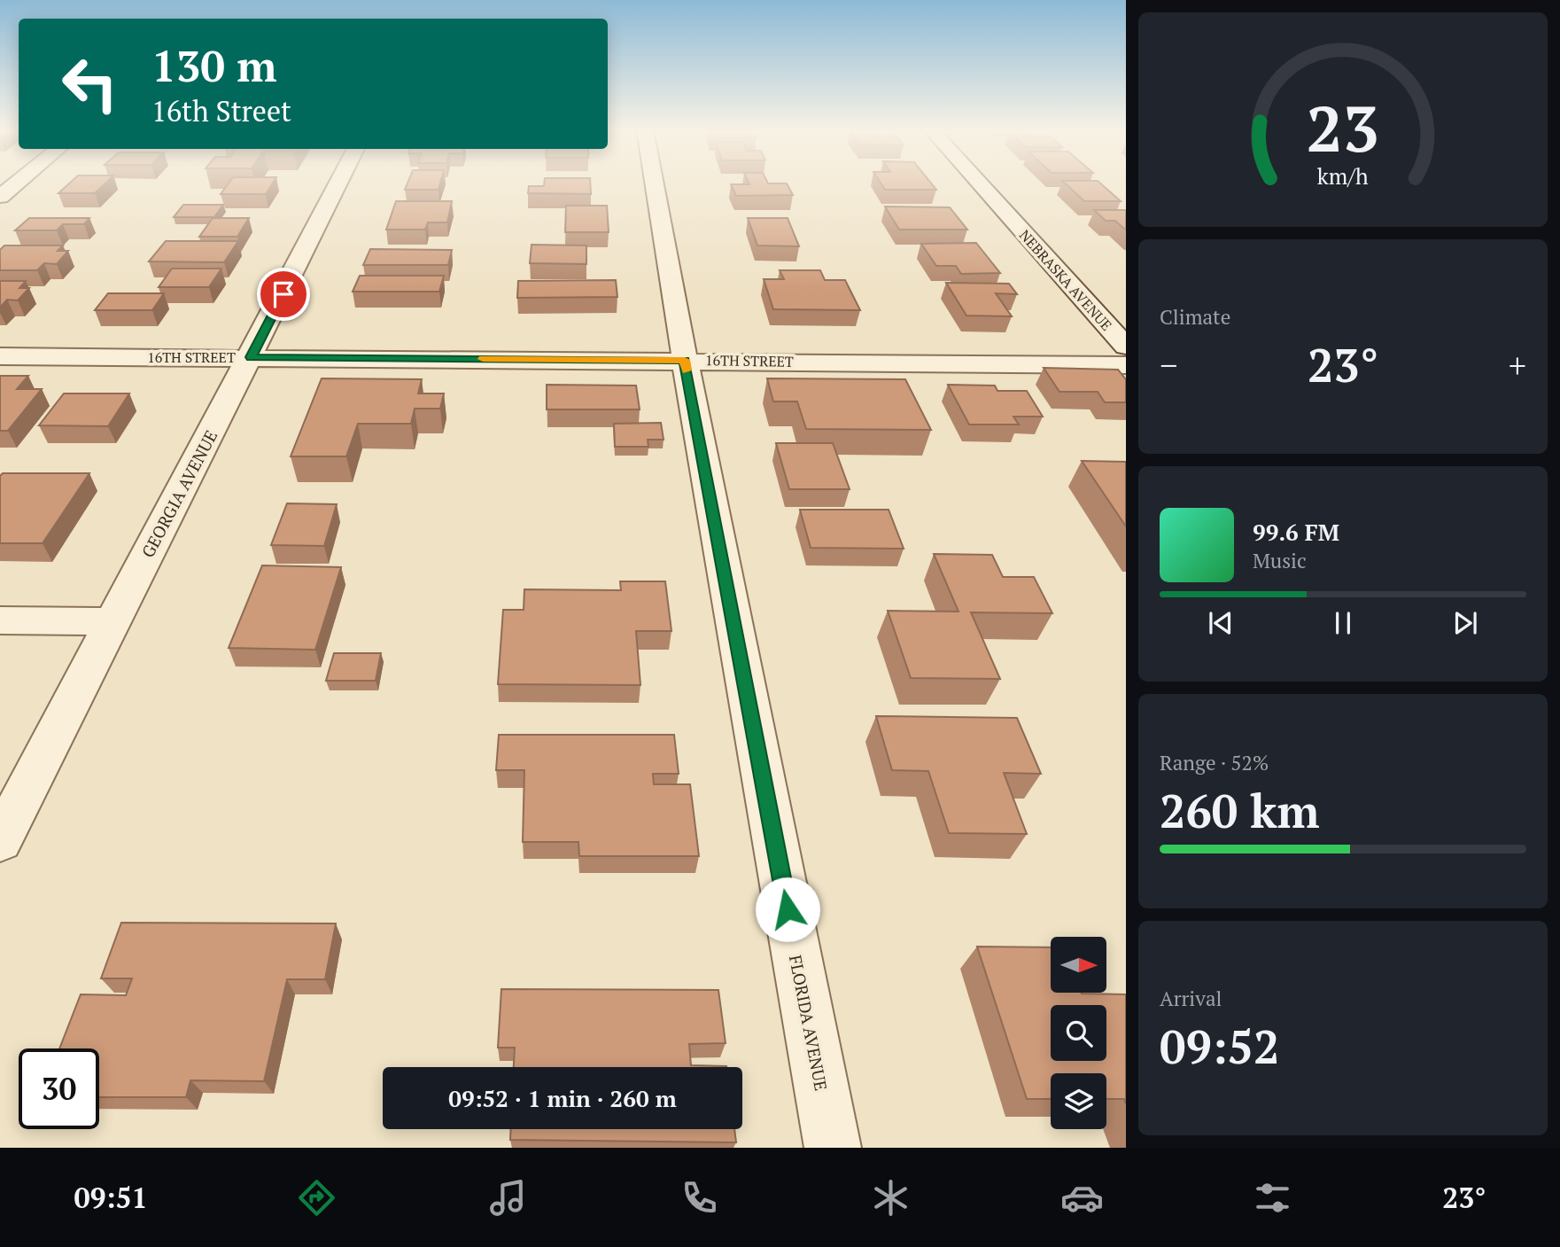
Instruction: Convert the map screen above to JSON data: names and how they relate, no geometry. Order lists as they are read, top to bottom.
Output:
{
  "streets": {
    "street": [
      "NEBRASKA AVENUE",
      "16TH STREET",
      "GEORGIA AVENUE",
      "FLORIDA AVENUE"
    ]
  },
  "crossings": [
    ["16TH STREET", "GEORGIA AVENUE"],
    ["16TH STREET", "FLORIDA AVENUE"]
  ],
  "north": "right",
  "page": {
    "turn": ["130 m", "16th Street"],
    "tile": [
      "Climate",
      ["Range · 52%", "260 km"],
      ["Arrival", "09:52"]
    ],
    "heat": ["−", "23°", "+"],
    "song": ["99.6 FM", "Music"],
    "limit": "30",
    "trip": "09:52 · 1 min · 260 m",
    "tabs": ["09:51", "23°"],
    "gauge": ["23", "km/h"]
  }
}
